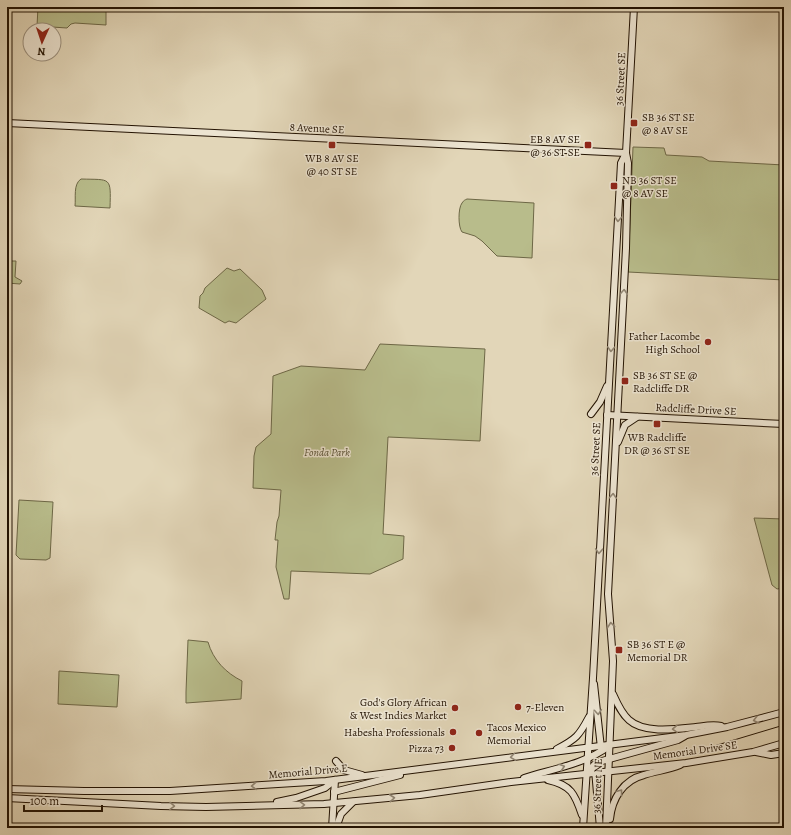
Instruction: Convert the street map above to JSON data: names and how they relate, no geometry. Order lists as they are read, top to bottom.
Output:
{
  "streets": {
    "main road": [
      "36 Street SE",
      "8 Avenue SE",
      "Radcliffe Drive SE",
      "Memorial Drive SE",
      "Memorial Drive E",
      "36 Street NE"
    ]
  },
  "crossings": [
    ["36 Street SE", "8 Avenue SE"],
    ["36 Street SE", "Radcliffe Drive SE"],
    ["36 Street SE", "Memorial Drive SE"],
    ["36 Street SE", "Memorial Drive E"],
    ["36 Street SE", "36 Street NE"],
    ["Memorial Drive SE", "Memorial Drive E"],
    ["Memorial Drive SE", "36 Street NE"],
    ["Memorial Drive E", "36 Street NE"]
  ],
  "parks": ["Fonda Park"],
  "places": {
    "transit": [
      "SB 36 ST SE @ 8 AV SE",
      "WB 8 AV SE @ 40 ST SE",
      "EB 8 AV SE @ 36 ST SE",
      "NB 36 ST SE @ 8 AV SE",
      "SB 36 ST SE @ Radcliffe DR",
      "WB Radcliffe DR @ 36 ST SE",
      "SB 36 ST E @ Memorial DR"
    ],
    "other": [
      "Father Lacombe High School",
      "7-Eleven",
      "God's Glory African & West Indies Market",
      "Habesha Professionals",
      "Tacos Mexico Memorial",
      "Pizza 73"
    ]
  },
  "scale_bar": "100 m",
  "north": "bottom"
}
